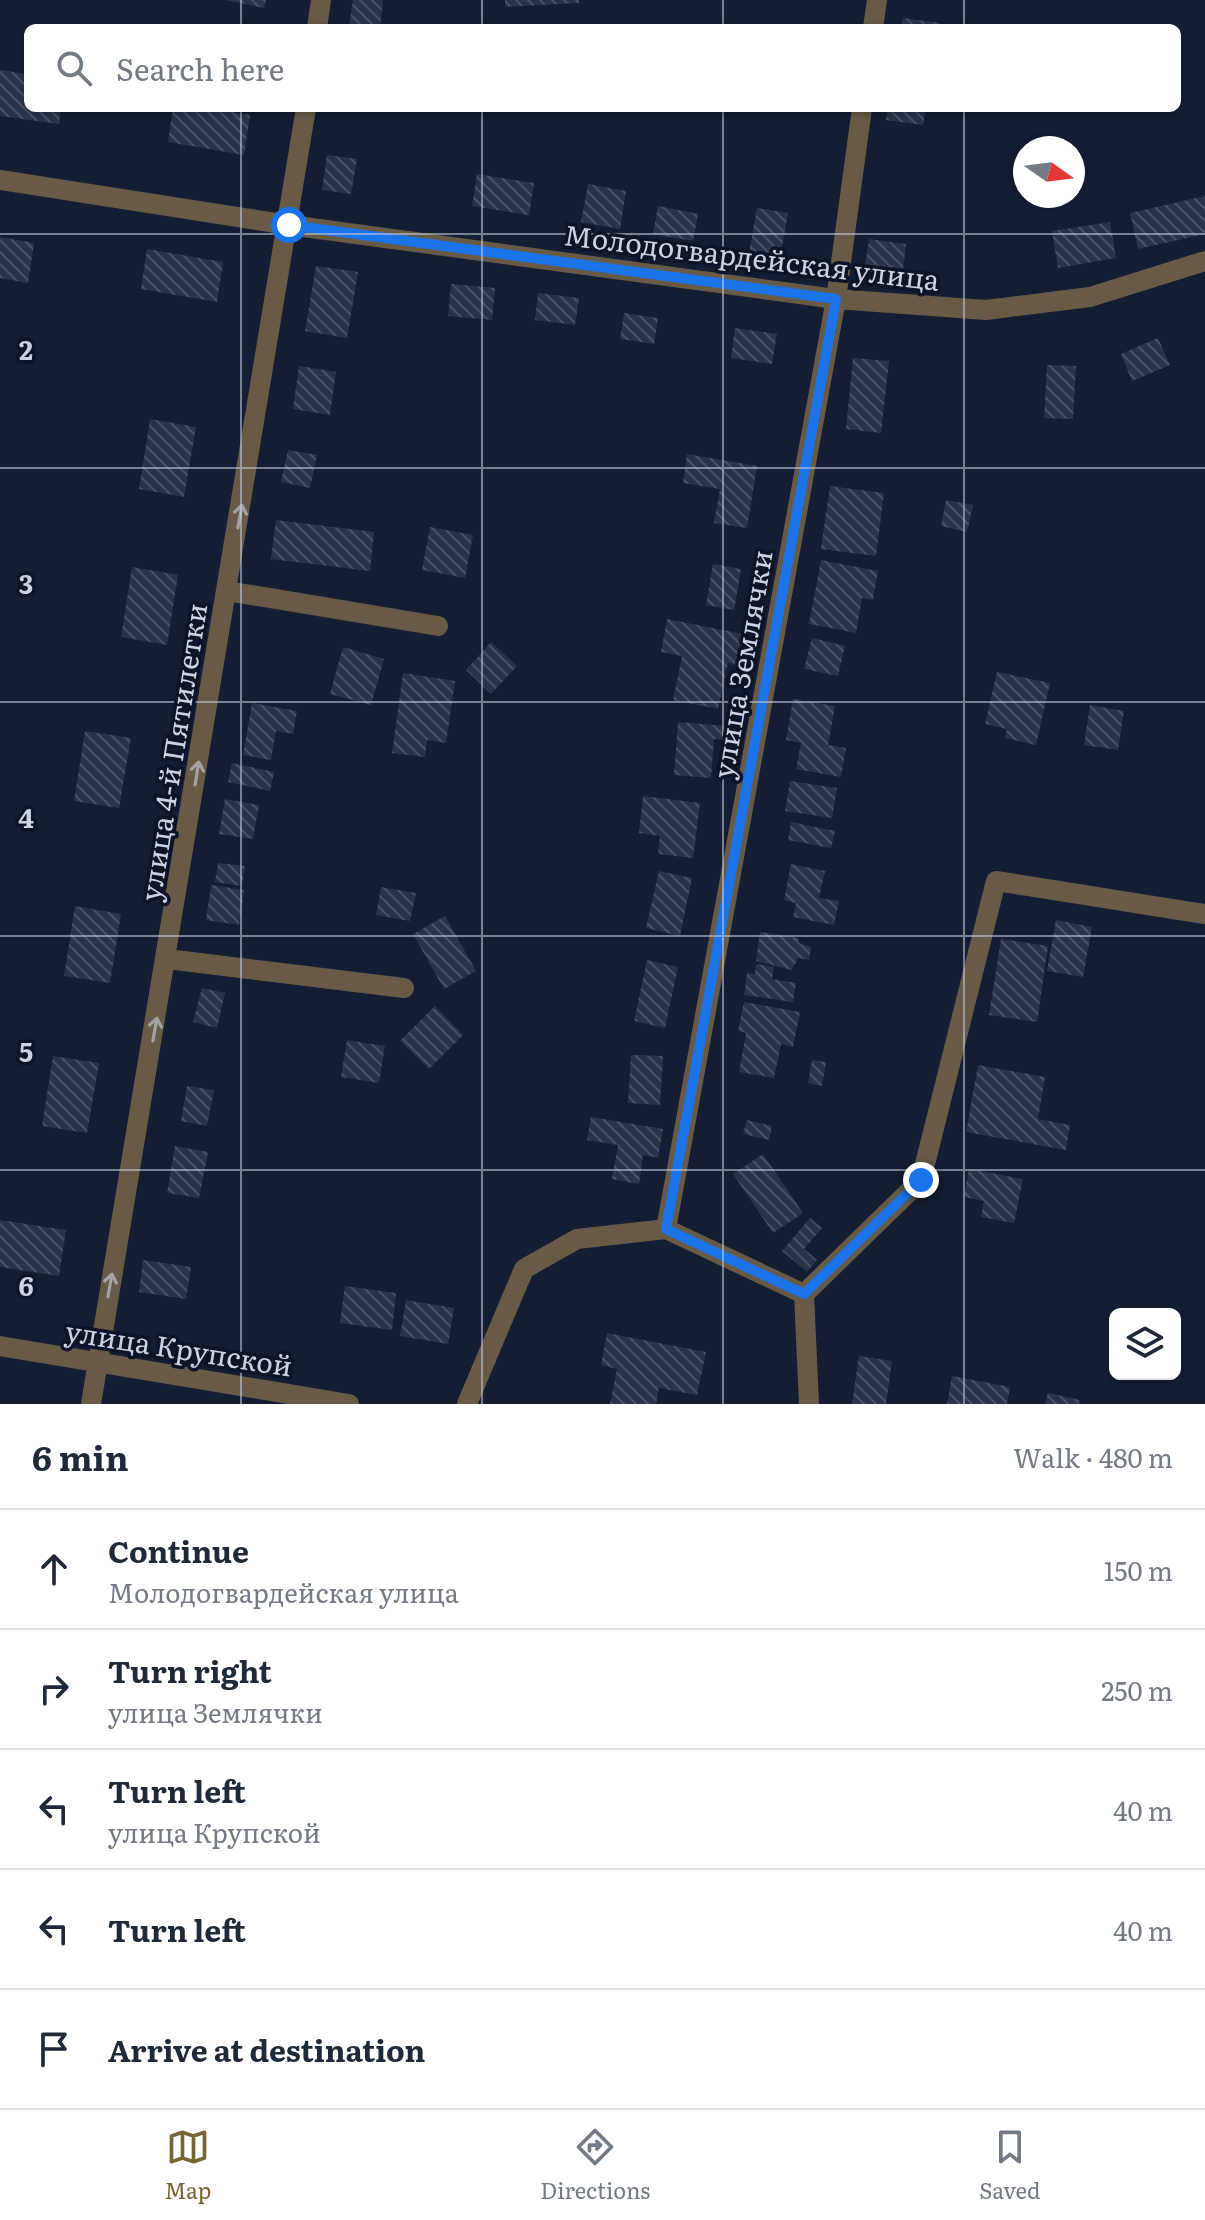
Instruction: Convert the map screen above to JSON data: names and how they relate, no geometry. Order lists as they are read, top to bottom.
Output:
{
  "streets": {
    "street": [
      "Молодогвардейская улица",
      "улица Землячки",
      "улица 4-й Пятилетки",
      "улица Крупской"
    ]
  },
  "crossings": [
    ["Молодогвардейская улица", "улица Землячки"],
    ["Молодогвардейская улица", "улица 4-й Пятилетки"],
    ["улица 4-й Пятилетки", "улица Крупской"]
  ],
  "one_way": ["улица 4-й Пятилетки"],
  "north": "right",
  "page": {
    "search": "Search here",
    "heading": ["6 min", "Walk · 480 m"],
    "list": [
      ["Continue", "Молодогвардейская улица", "150 m"],
      ["Turn right", "улица Землячки", "250 m"],
      ["Turn left", "улица Крупской", "40 m"],
      ["Turn left", "40 m"],
      "Arrive at destination"
    ],
    "nav": ["Map", "Directions", "Saved"]
  },
  "grid": {
    "rows": [
      "2",
      "3",
      "4",
      "5",
      "6"
    ]
  }
}
